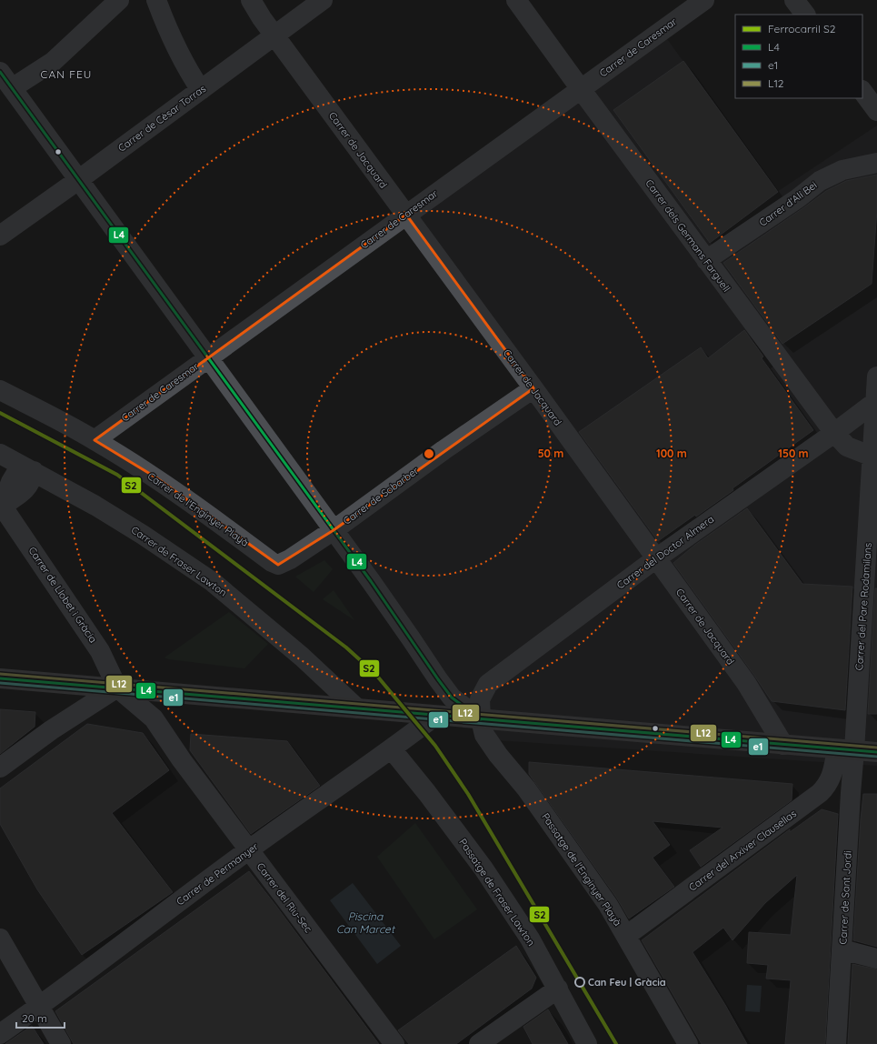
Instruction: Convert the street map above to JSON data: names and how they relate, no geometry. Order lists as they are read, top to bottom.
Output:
{
  "streets": {
    "street": [
      "Carrer de Caresmar",
      "Carrer de Cèsar Torras",
      "Carrer de Jacquard",
      "Carrer d'Alí Bei",
      "Carrer dels Germans Farguell",
      "Carrer de Sobarber",
      "Carrer de l'Enginyer Playà",
      "Carrer del Doctor Almera",
      "Carrer de Fraser Lawton",
      "Carrer de Llobet i Gràcia",
      "Carrer del Pare Rodamilans",
      "Carrer del Arxiver Clausellas",
      "Passatge de l'Enginyer Playà",
      "Carrer de Permanyer",
      "Passatge de Fraser Lawton",
      "Carrer del Riu-Sec",
      "Carrer de Sant Jordi"
    ]
  },
  "crossings": [
    ["Carrer de Caresmar", "Carrer de Jacquard"],
    ["Carrer de Caresmar", "Carrer dels Germans Farguell"],
    ["Carrer de Caresmar", "Carrer de l'Enginyer Playà"],
    ["Carrer de Cèsar Torras", "Carrer de Jacquard"],
    ["Carrer de Jacquard", "Carrer de Sobarber"],
    ["Carrer de Jacquard", "Carrer del Doctor Almera"],
    ["Carrer d'Alí Bei", "Carrer dels Germans Farguell"],
    ["Carrer dels Germans Farguell", "Carrer del Doctor Almera"],
    ["Carrer dels Germans Farguell", "Carrer del Pare Rodamilans"],
    ["Carrer de Sobarber", "Carrer de l'Enginyer Playà"],
    ["Carrer del Doctor Almera", "Carrer del Pare Rodamilans"],
    ["Carrer del Doctor Almera", "Passatge de l'Enginyer Playà"],
    ["Carrer de Llobet i Gràcia", "Carrer del Riu-Sec"],
    ["Carrer del Pare Rodamilans", "Carrer del Arxiver Clausellas"],
    ["Carrer del Pare Rodamilans", "Carrer de Sant Jordi"],
    ["Carrer del Arxiver Clausellas", "Passatge de l'Enginyer Playà"],
    ["Carrer del Arxiver Clausellas", "Carrer de Sant Jordi"],
    ["Carrer de Permanyer", "Passatge de Fraser Lawton"],
    ["Carrer de Permanyer", "Carrer del Riu-Sec"]
  ],
  "districts": ["CAN FEU"],
  "water": ["Piscina Can Marcet"],
  "places": ["Can Feu | Gràcia"],
  "lines": [
    "transit line L4",
    "rail line S2",
    "transit line L12",
    "transit line e1"
  ],
  "legend": [
    "Ferrocarril S2",
    "L4",
    "e1",
    "L12"
  ],
  "scale_bar": "20 m",
  "rings": ["50 m", "100 m", "150 m"]
}
